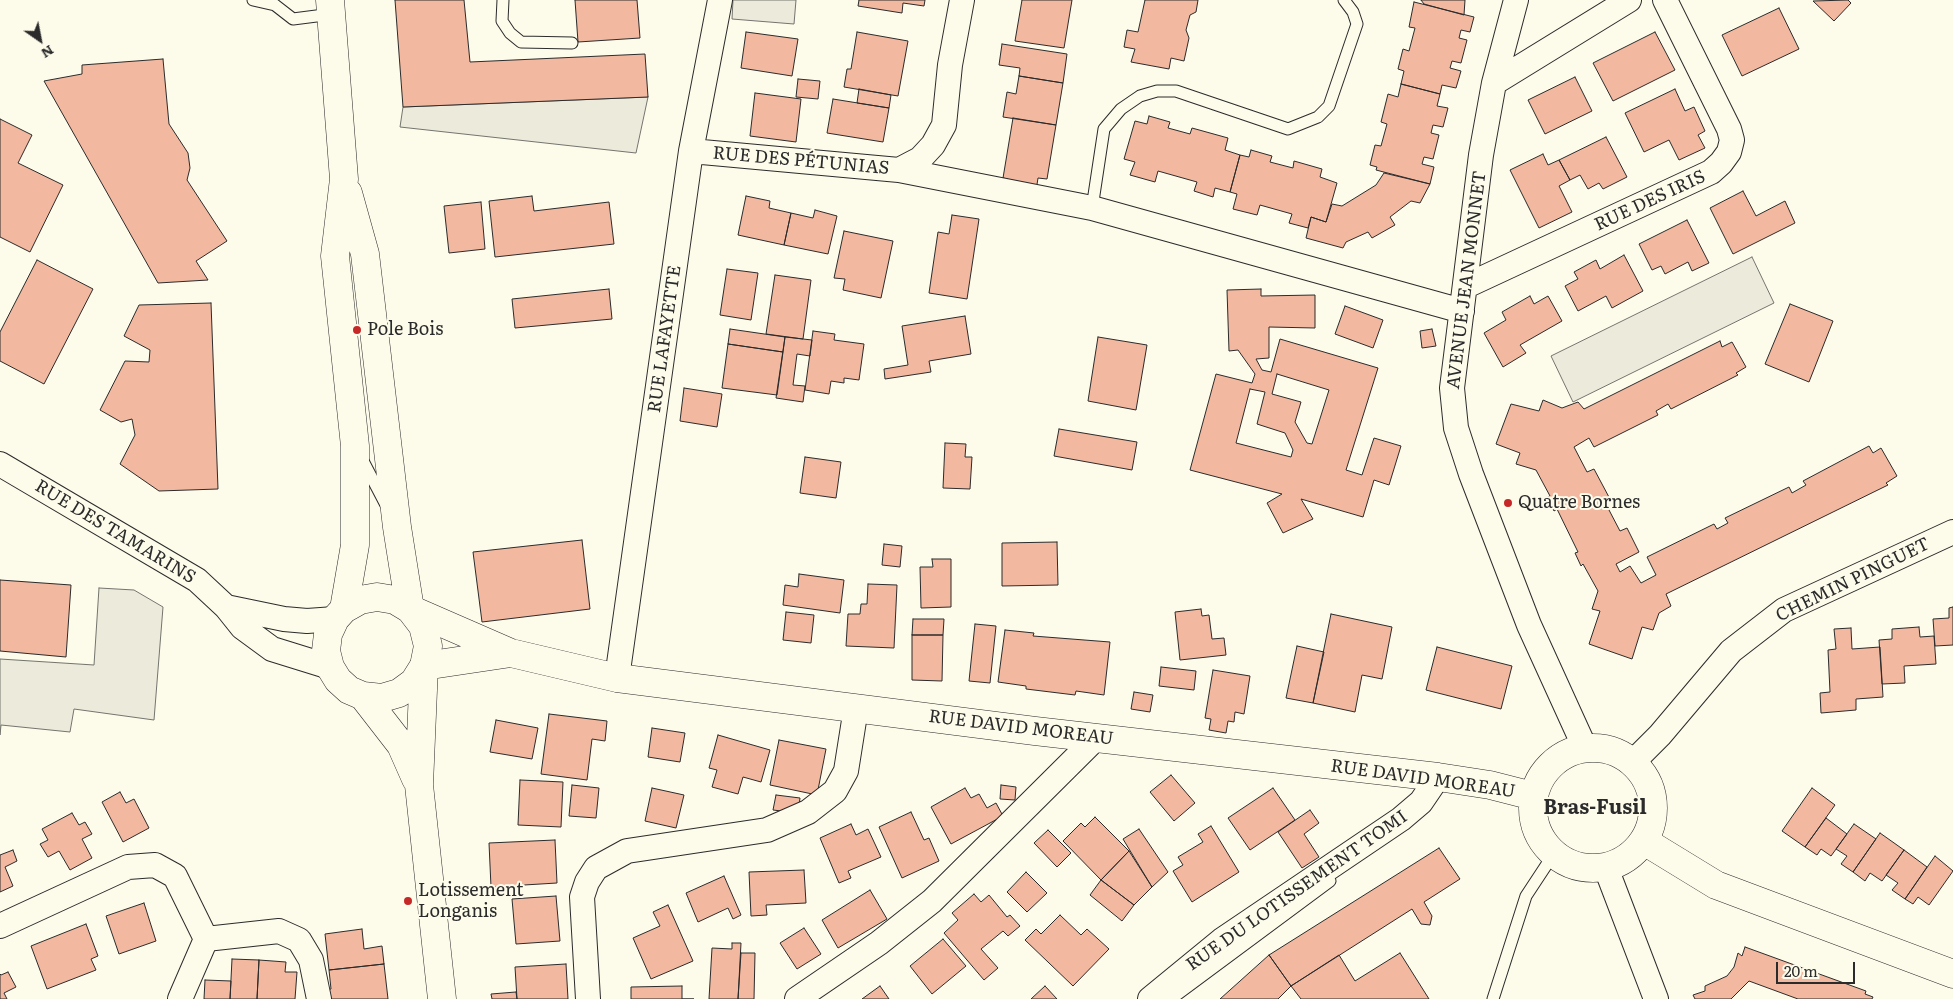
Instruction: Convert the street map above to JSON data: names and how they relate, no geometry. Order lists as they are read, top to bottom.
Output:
{
  "streets": {
    "street": [
      "RUE DES PÉTUNIAS",
      "RUE DES IRIS",
      "AVENUE JEAN MONNET",
      "RUE LAFAYETTE",
      "RUE DES TAMARINS",
      "CHEMIN PINGUET",
      "RUE DAVID MOREAU",
      "RUE DU LOTISSEMENT TOMI"
    ]
  },
  "crossings": [
    ["RUE DES PÉTUNIAS", "RUE LAFAYETTE"],
    ["RUE DES IRIS", "AVENUE JEAN MONNET"],
    ["AVENUE JEAN MONNET", "CHEMIN PINGUET"],
    ["AVENUE JEAN MONNET", "RUE DAVID MOREAU"],
    ["RUE LAFAYETTE", "RUE DAVID MOREAU"],
    ["RUE DES TAMARINS", "RUE DAVID MOREAU"],
    ["CHEMIN PINGUET", "RUE DAVID MOREAU"],
    ["RUE DAVID MOREAU", "RUE DU LOTISSEMENT TOMI"]
  ],
  "districts": ["Bras-Fusil"],
  "places": ["Pole Bois", "Quatre Bornes", "Lotissement Longanis"],
  "scale_bar": "20 m",
  "north": "bottom right"
}
